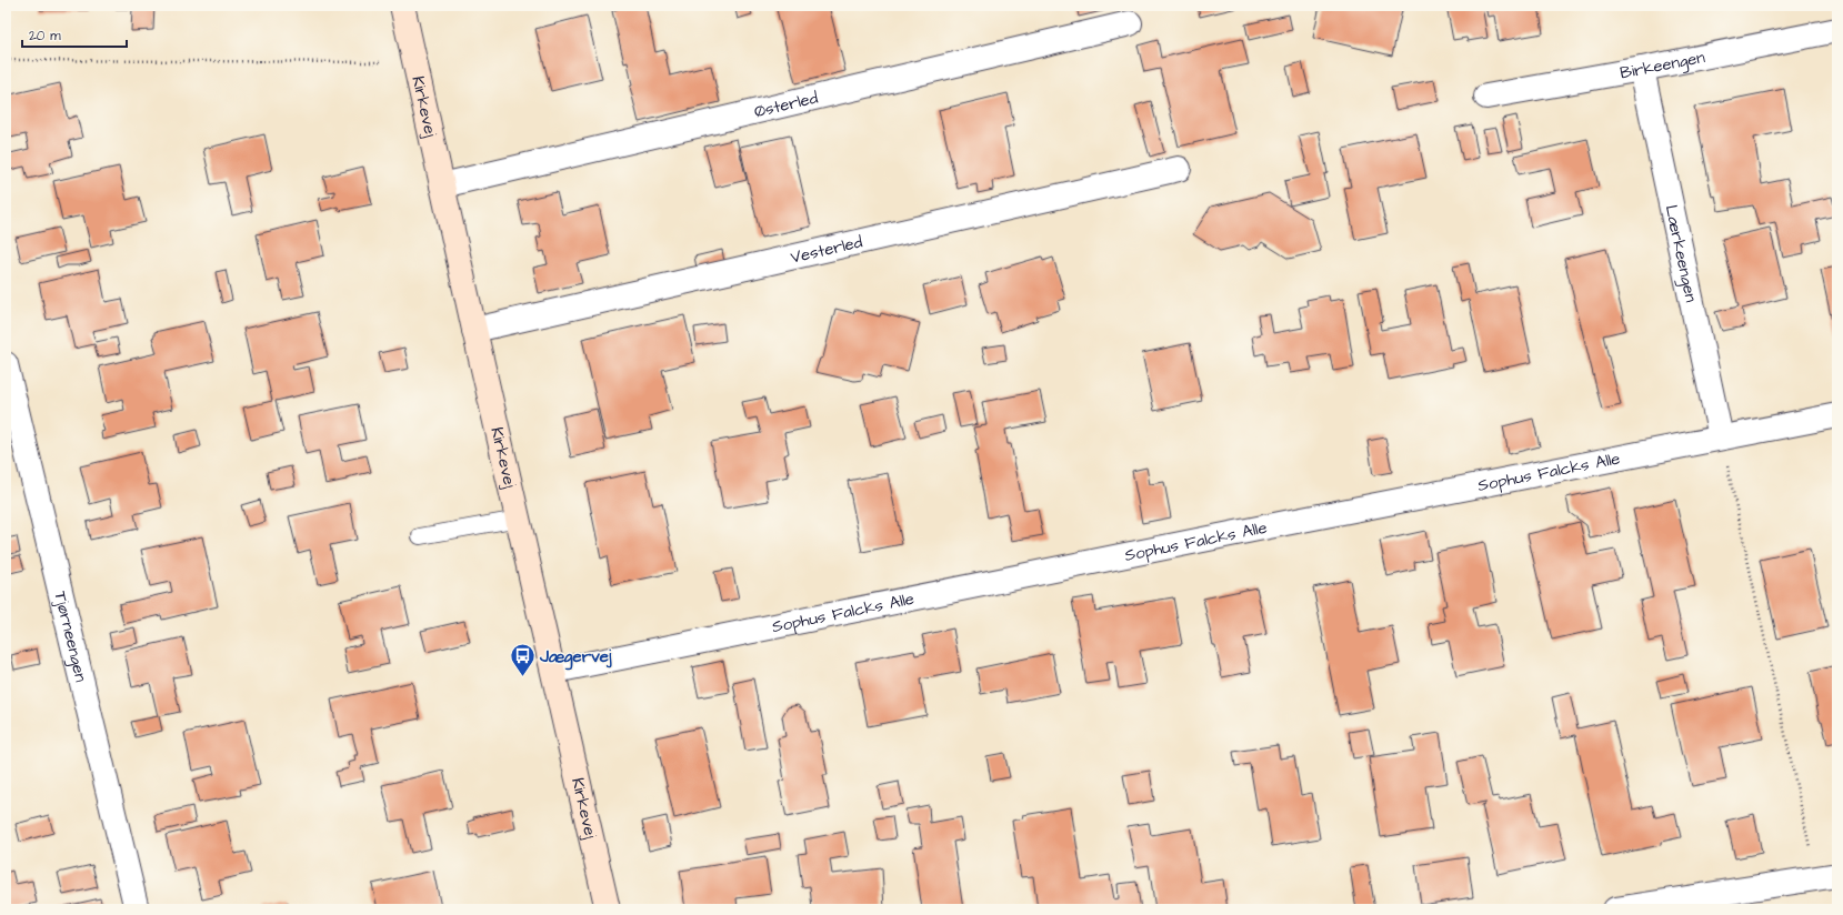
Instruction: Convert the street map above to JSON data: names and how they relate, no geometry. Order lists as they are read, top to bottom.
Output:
{
  "streets": {
    "main road": ["Kirkevej"],
    "street": [
      "Birkeengen",
      "Østerled",
      "Vesterled",
      "Lærkeengen",
      "Sophus Falcks Alle",
      "Tjørneengen"
    ]
  },
  "crossings": [
    ["Birkeengen", "Lærkeengen"],
    ["Østerled", "Kirkevej"],
    ["Kirkevej", "Vesterled"],
    ["Kirkevej", "Sophus Falcks Alle"],
    ["Lærkeengen", "Sophus Falcks Alle"]
  ],
  "places": {
    "bus stop": ["Jægervej"]
  },
  "scale_bar": "20 m"
}
